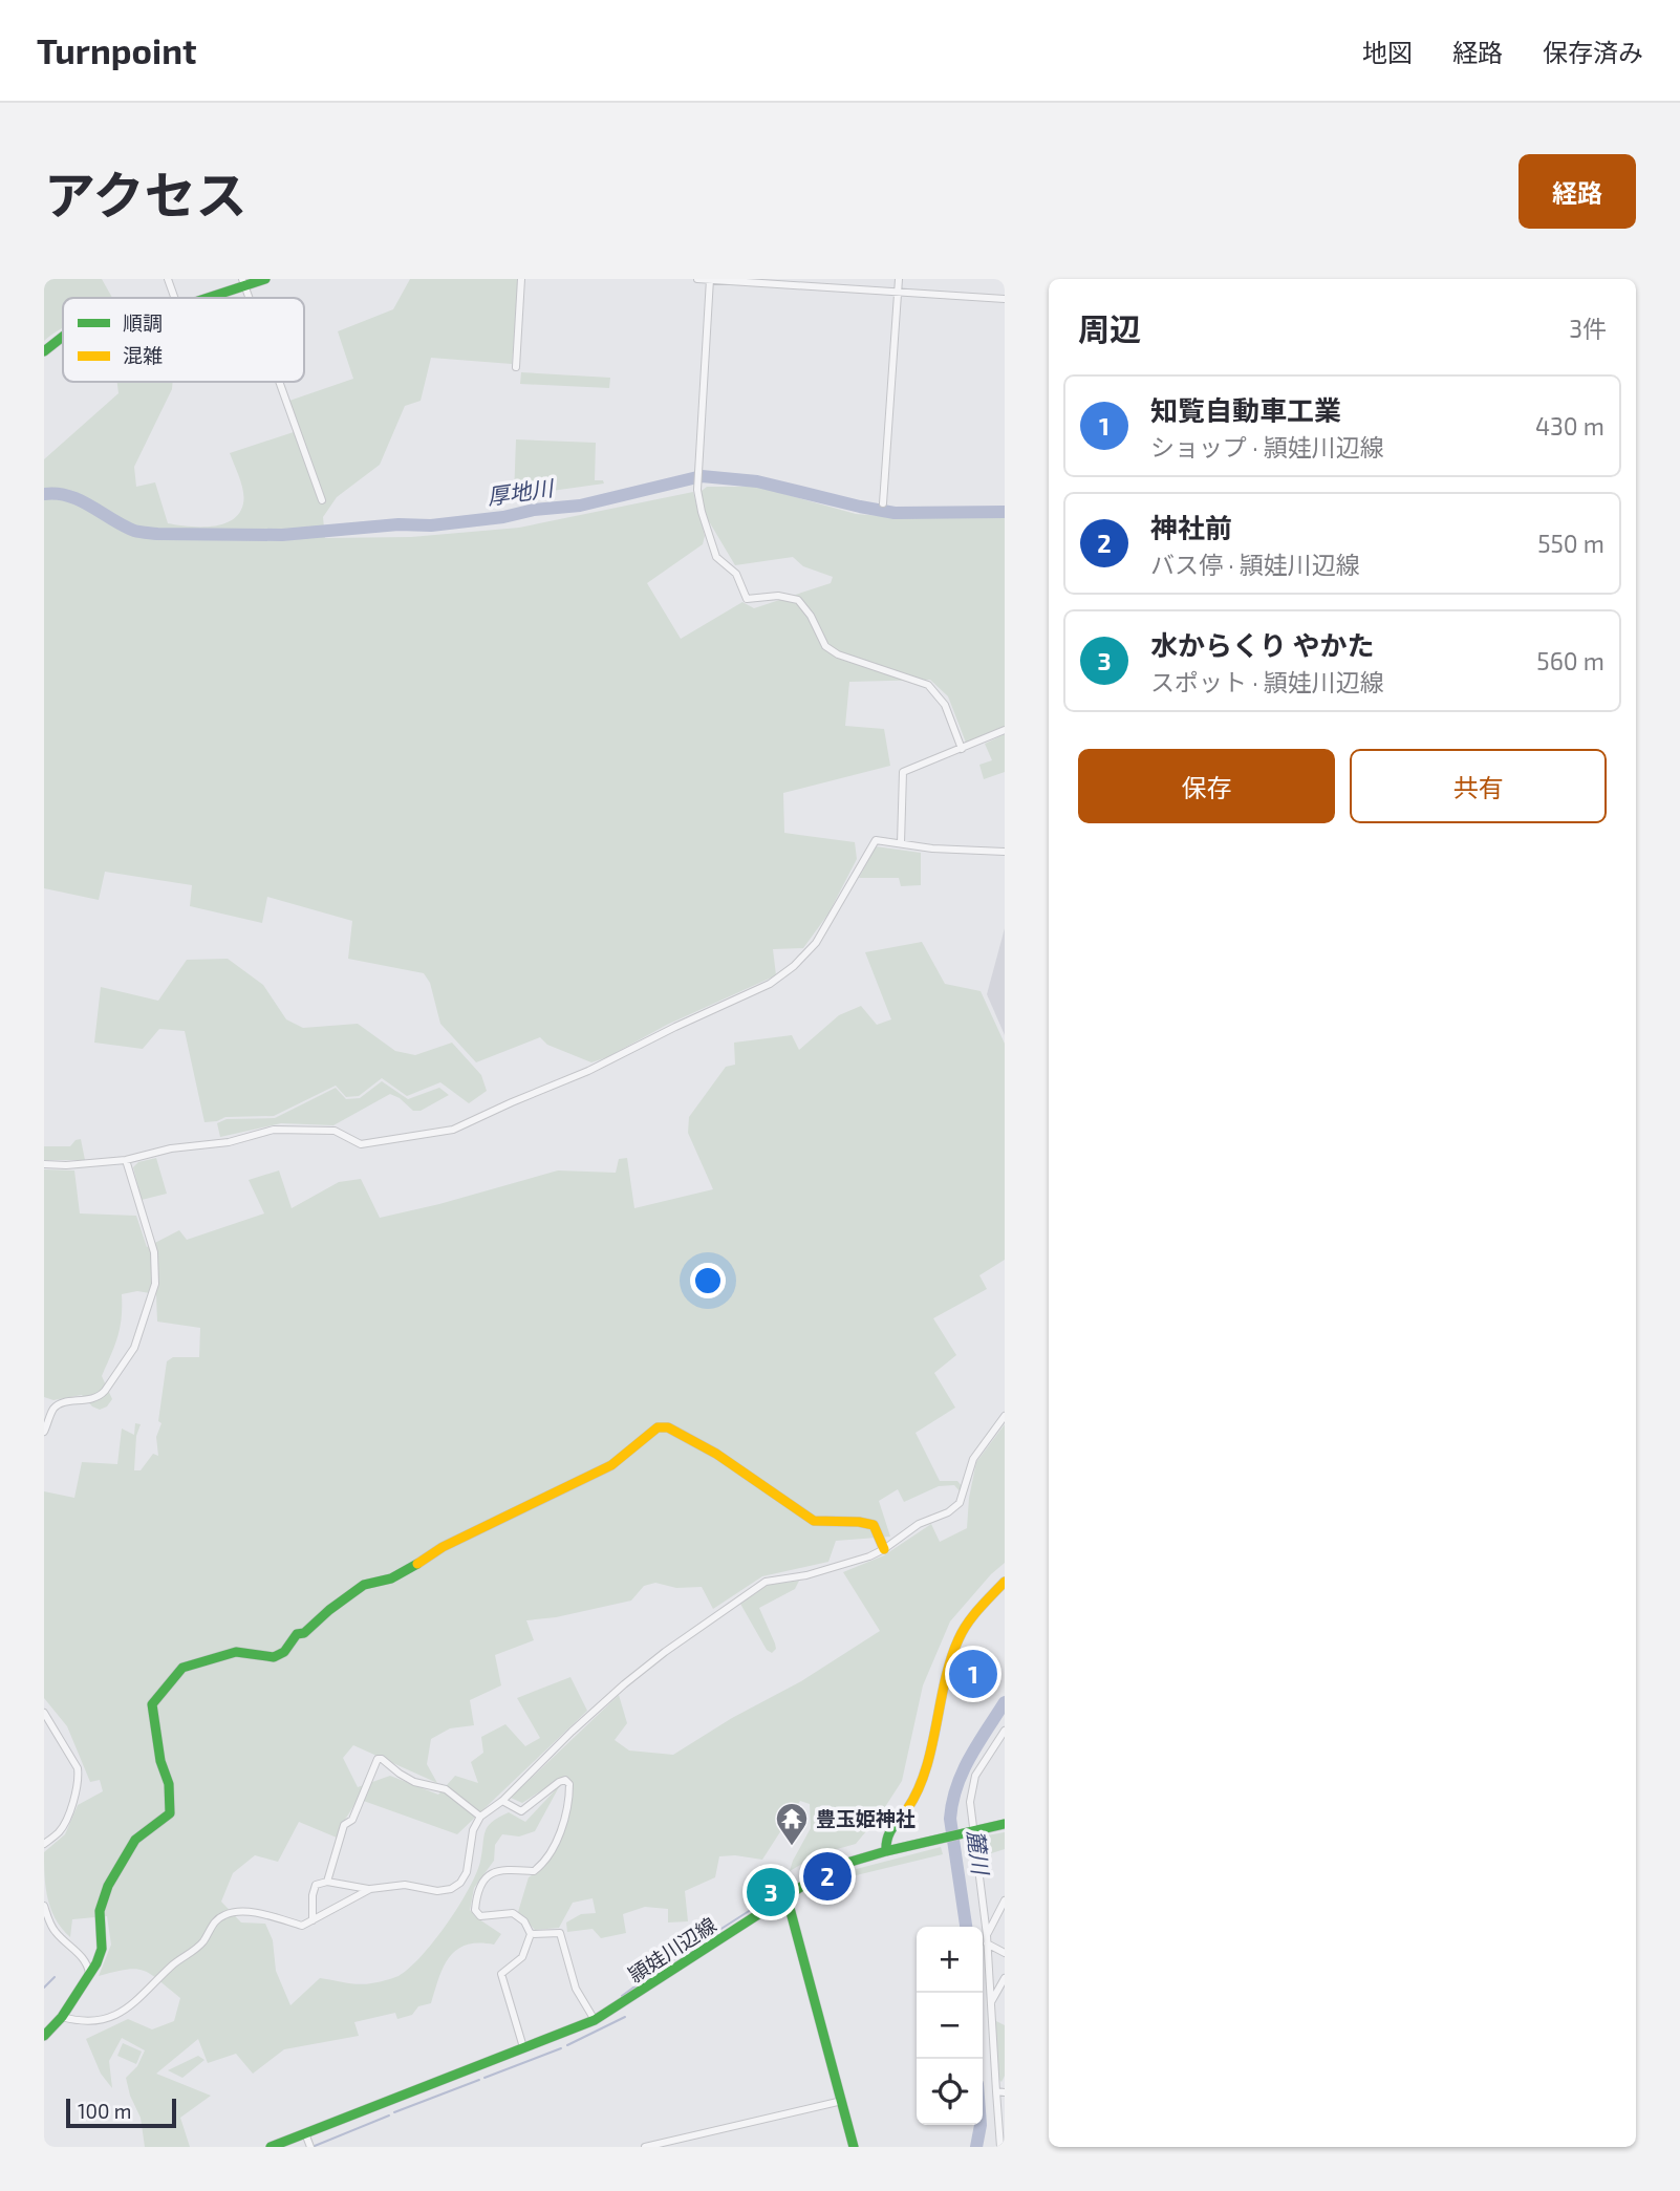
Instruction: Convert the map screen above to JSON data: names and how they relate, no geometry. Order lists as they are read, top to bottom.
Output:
{
  "streets": {
    "street": ["頴娃川辺線"]
  },
  "water": ["厚地川", "麓川"],
  "places": {
    "temple": ["豊玉姫神社"]
  },
  "legend": ["順調", "混雑"],
  "scale_bar": "100 m",
  "page": {
    "header": "Turnpoint",
    "nav": ["地図", "経路", "保存済み"],
    "title": "アクセス",
    "buttons": [
      "経路",
      ["保存", "共有"]
    ],
    "heading": ["周辺", "3件"],
    "list": [
      {
        "mark": "1",
        "name": "知覧自動車工業",
        "note": "ショップ · 頴娃川辺線",
        "value": "430 m"
      },
      {
        "mark": "2",
        "name": "神社前",
        "note": "バス停 · 頴娃川辺線",
        "value": "550 m"
      },
      {
        "mark": "3",
        "name": "水からくり やかた",
        "note": "スポット · 頴娃川辺線",
        "value": "560 m"
      }
    ],
    "pins": ["1", "2", "3"],
    "map_buttons": ["+", "−"],
    "scale": "100 m"
  }
}
